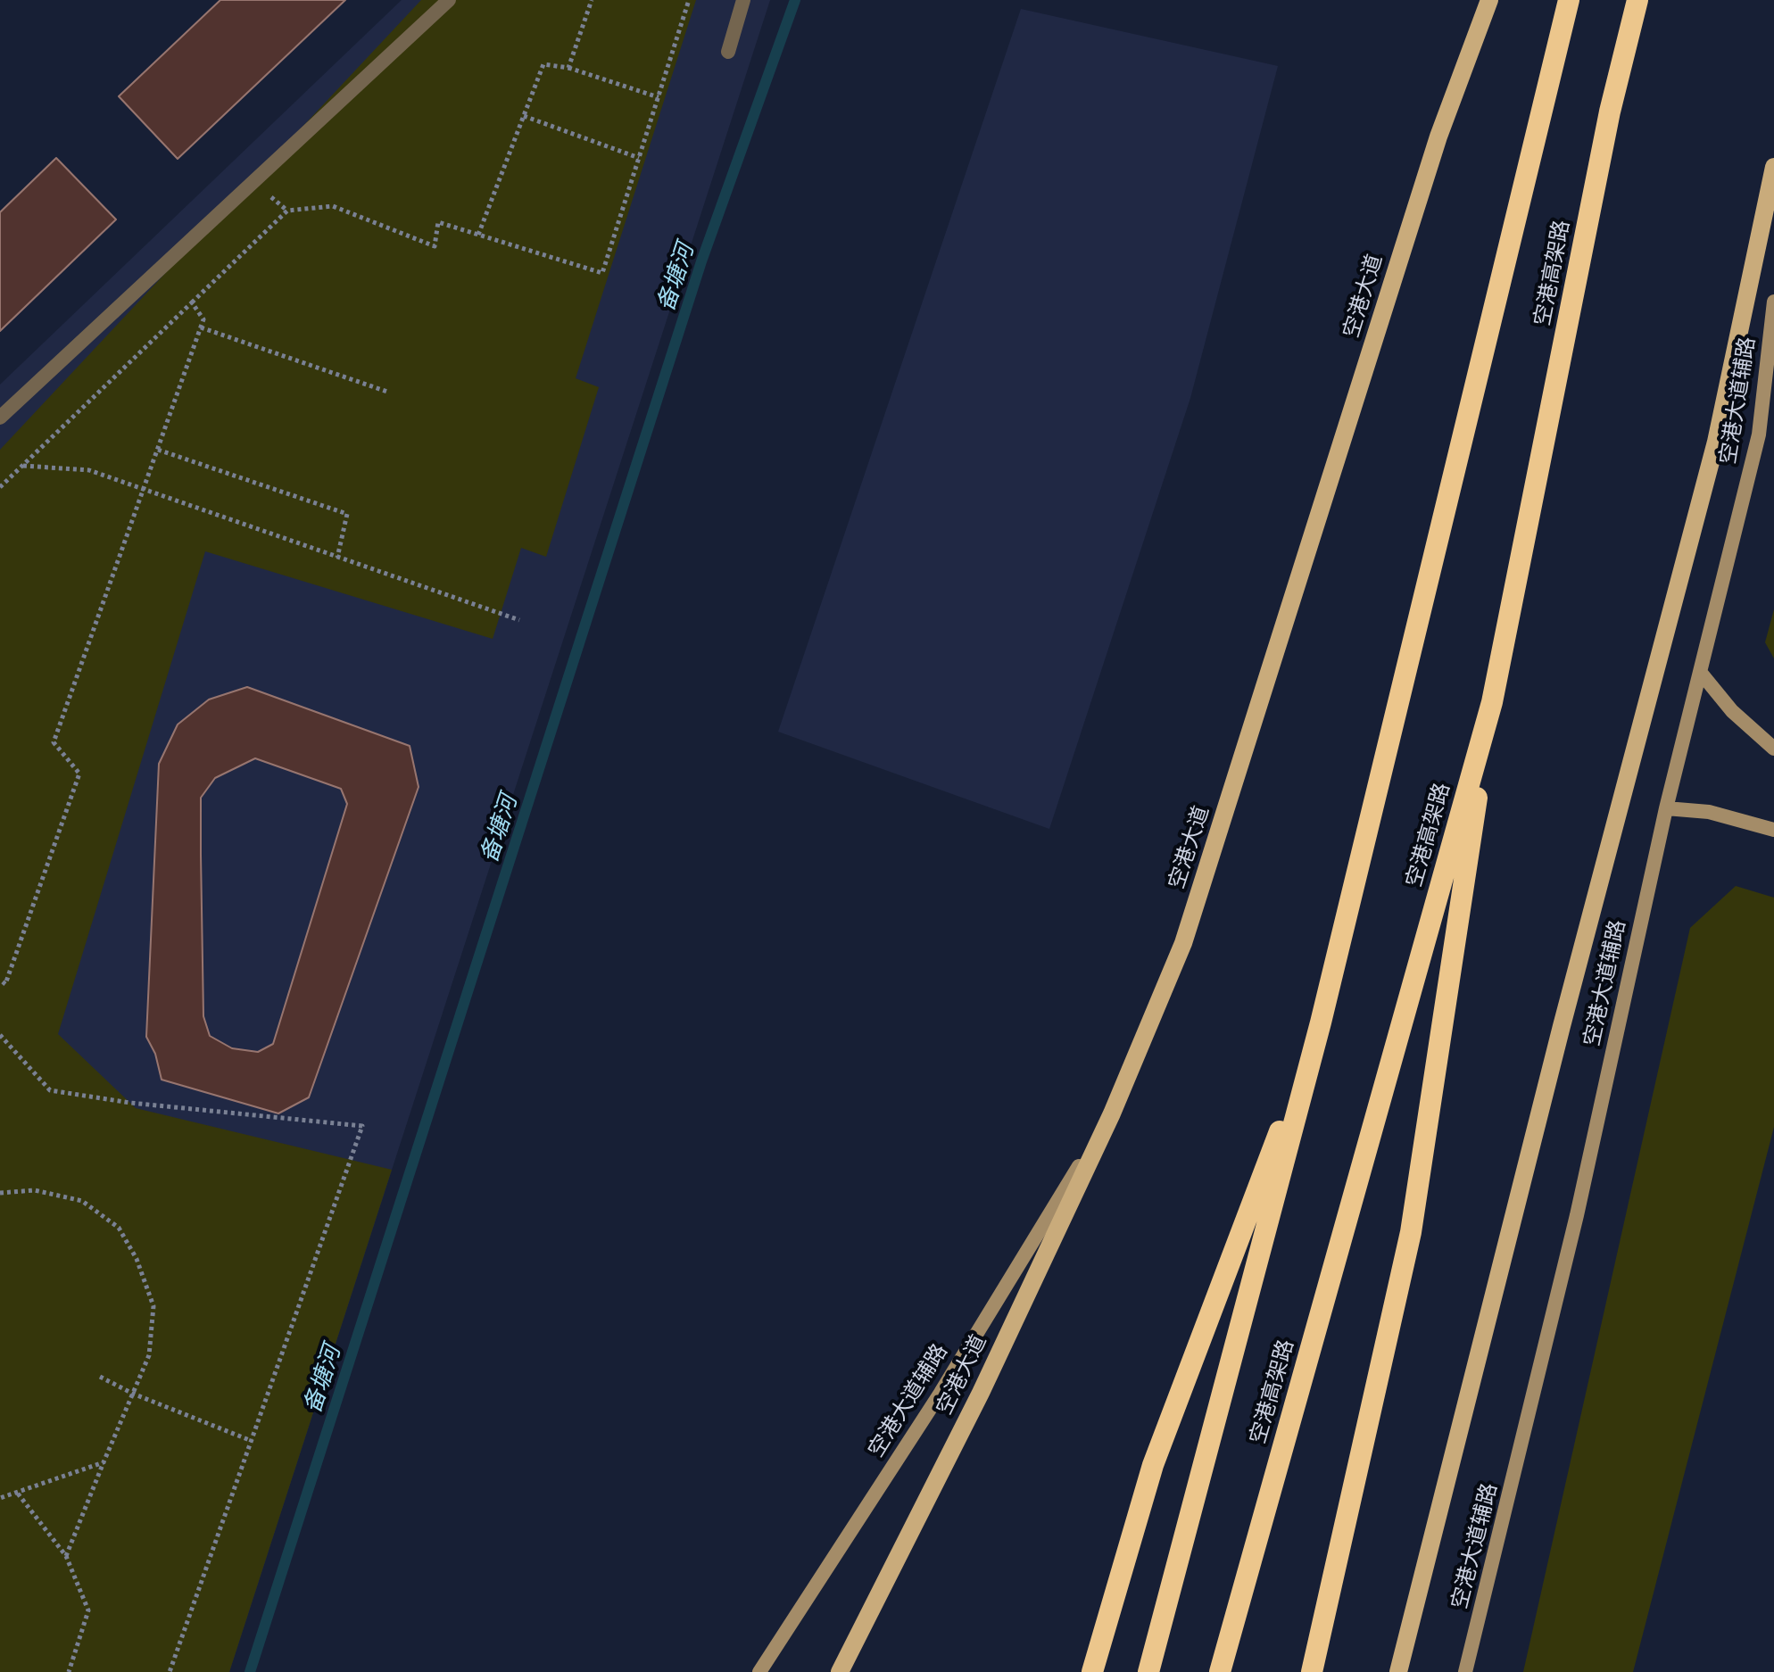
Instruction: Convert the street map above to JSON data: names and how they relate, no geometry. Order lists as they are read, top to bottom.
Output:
{
  "streets": {
    "highway": ["空港高架路"],
    "main road": ["空港大道", "空港大道辅路"]
  },
  "crossings": [
    ["空港大道", "空港大道辅路"]
  ],
  "water": ["备塘河"]
}
